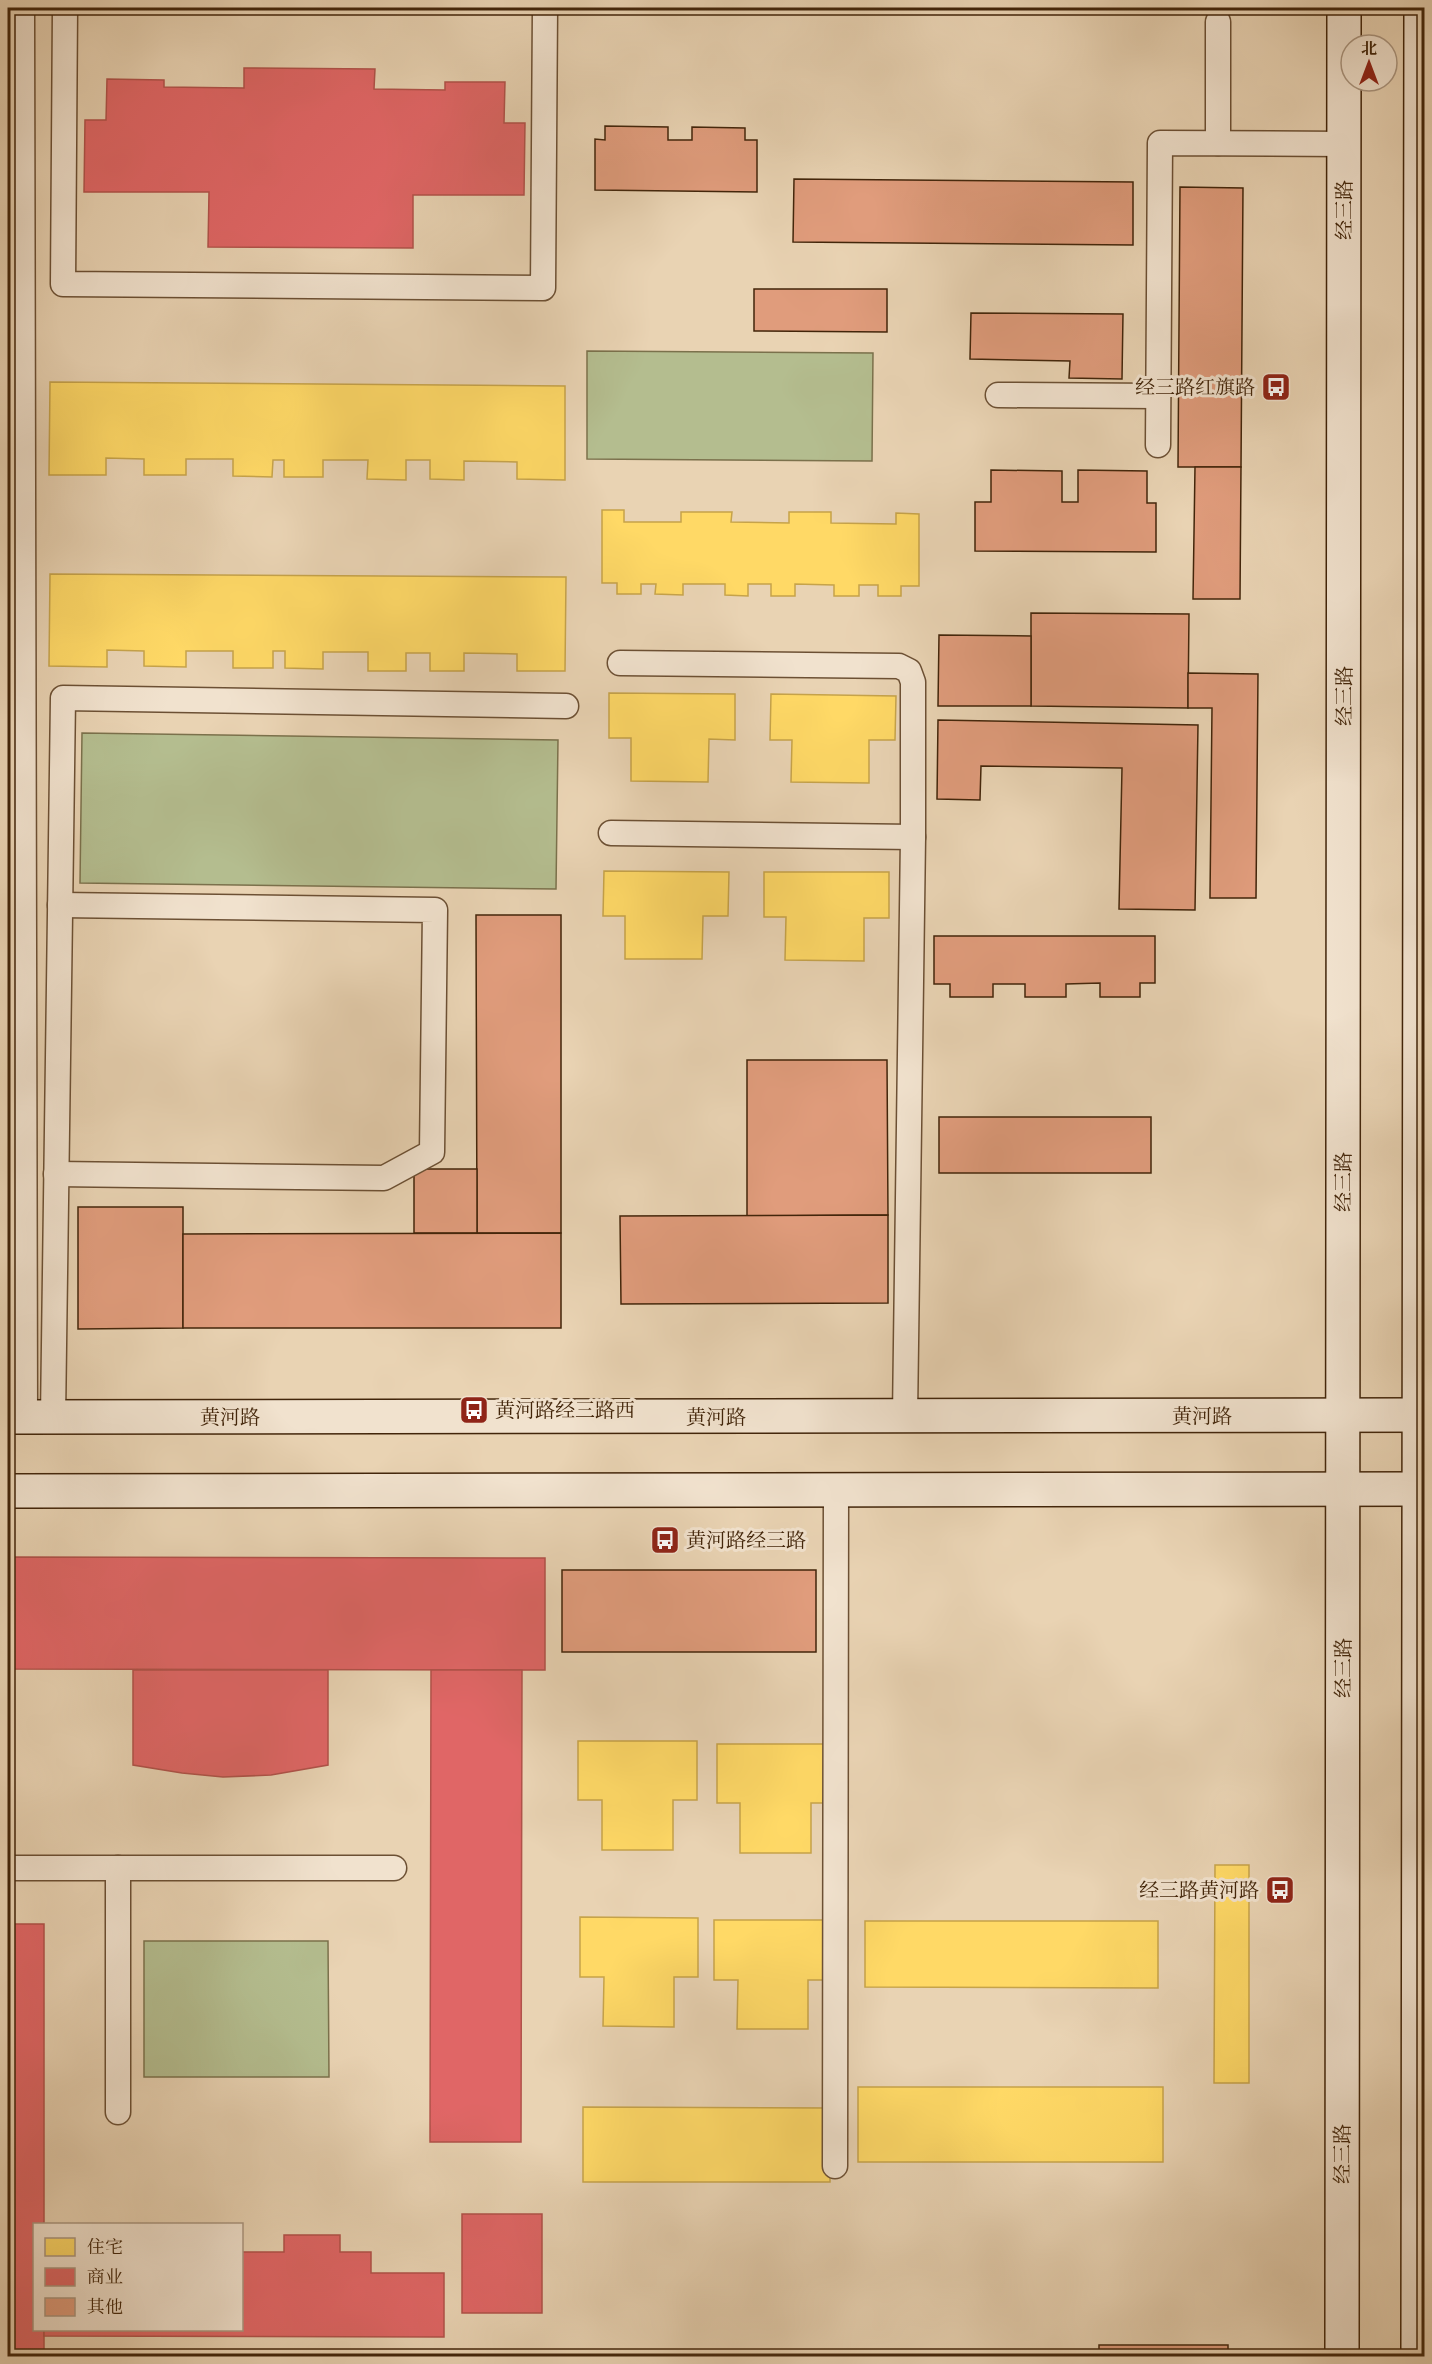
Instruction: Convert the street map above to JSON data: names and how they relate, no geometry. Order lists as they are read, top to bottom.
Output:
{
  "streets": {
    "main road": ["经三路", "黄河路"]
  },
  "crossings": [
    ["经三路", "黄河路"]
  ],
  "places": {
    "bus stop": [
      "经三路红旗路",
      "黄河路经三路西",
      "黄河路经三路",
      "经三路黄河路"
    ]
  },
  "legend": ["住宅", "商业", "其他"],
  "north": "top"
}
